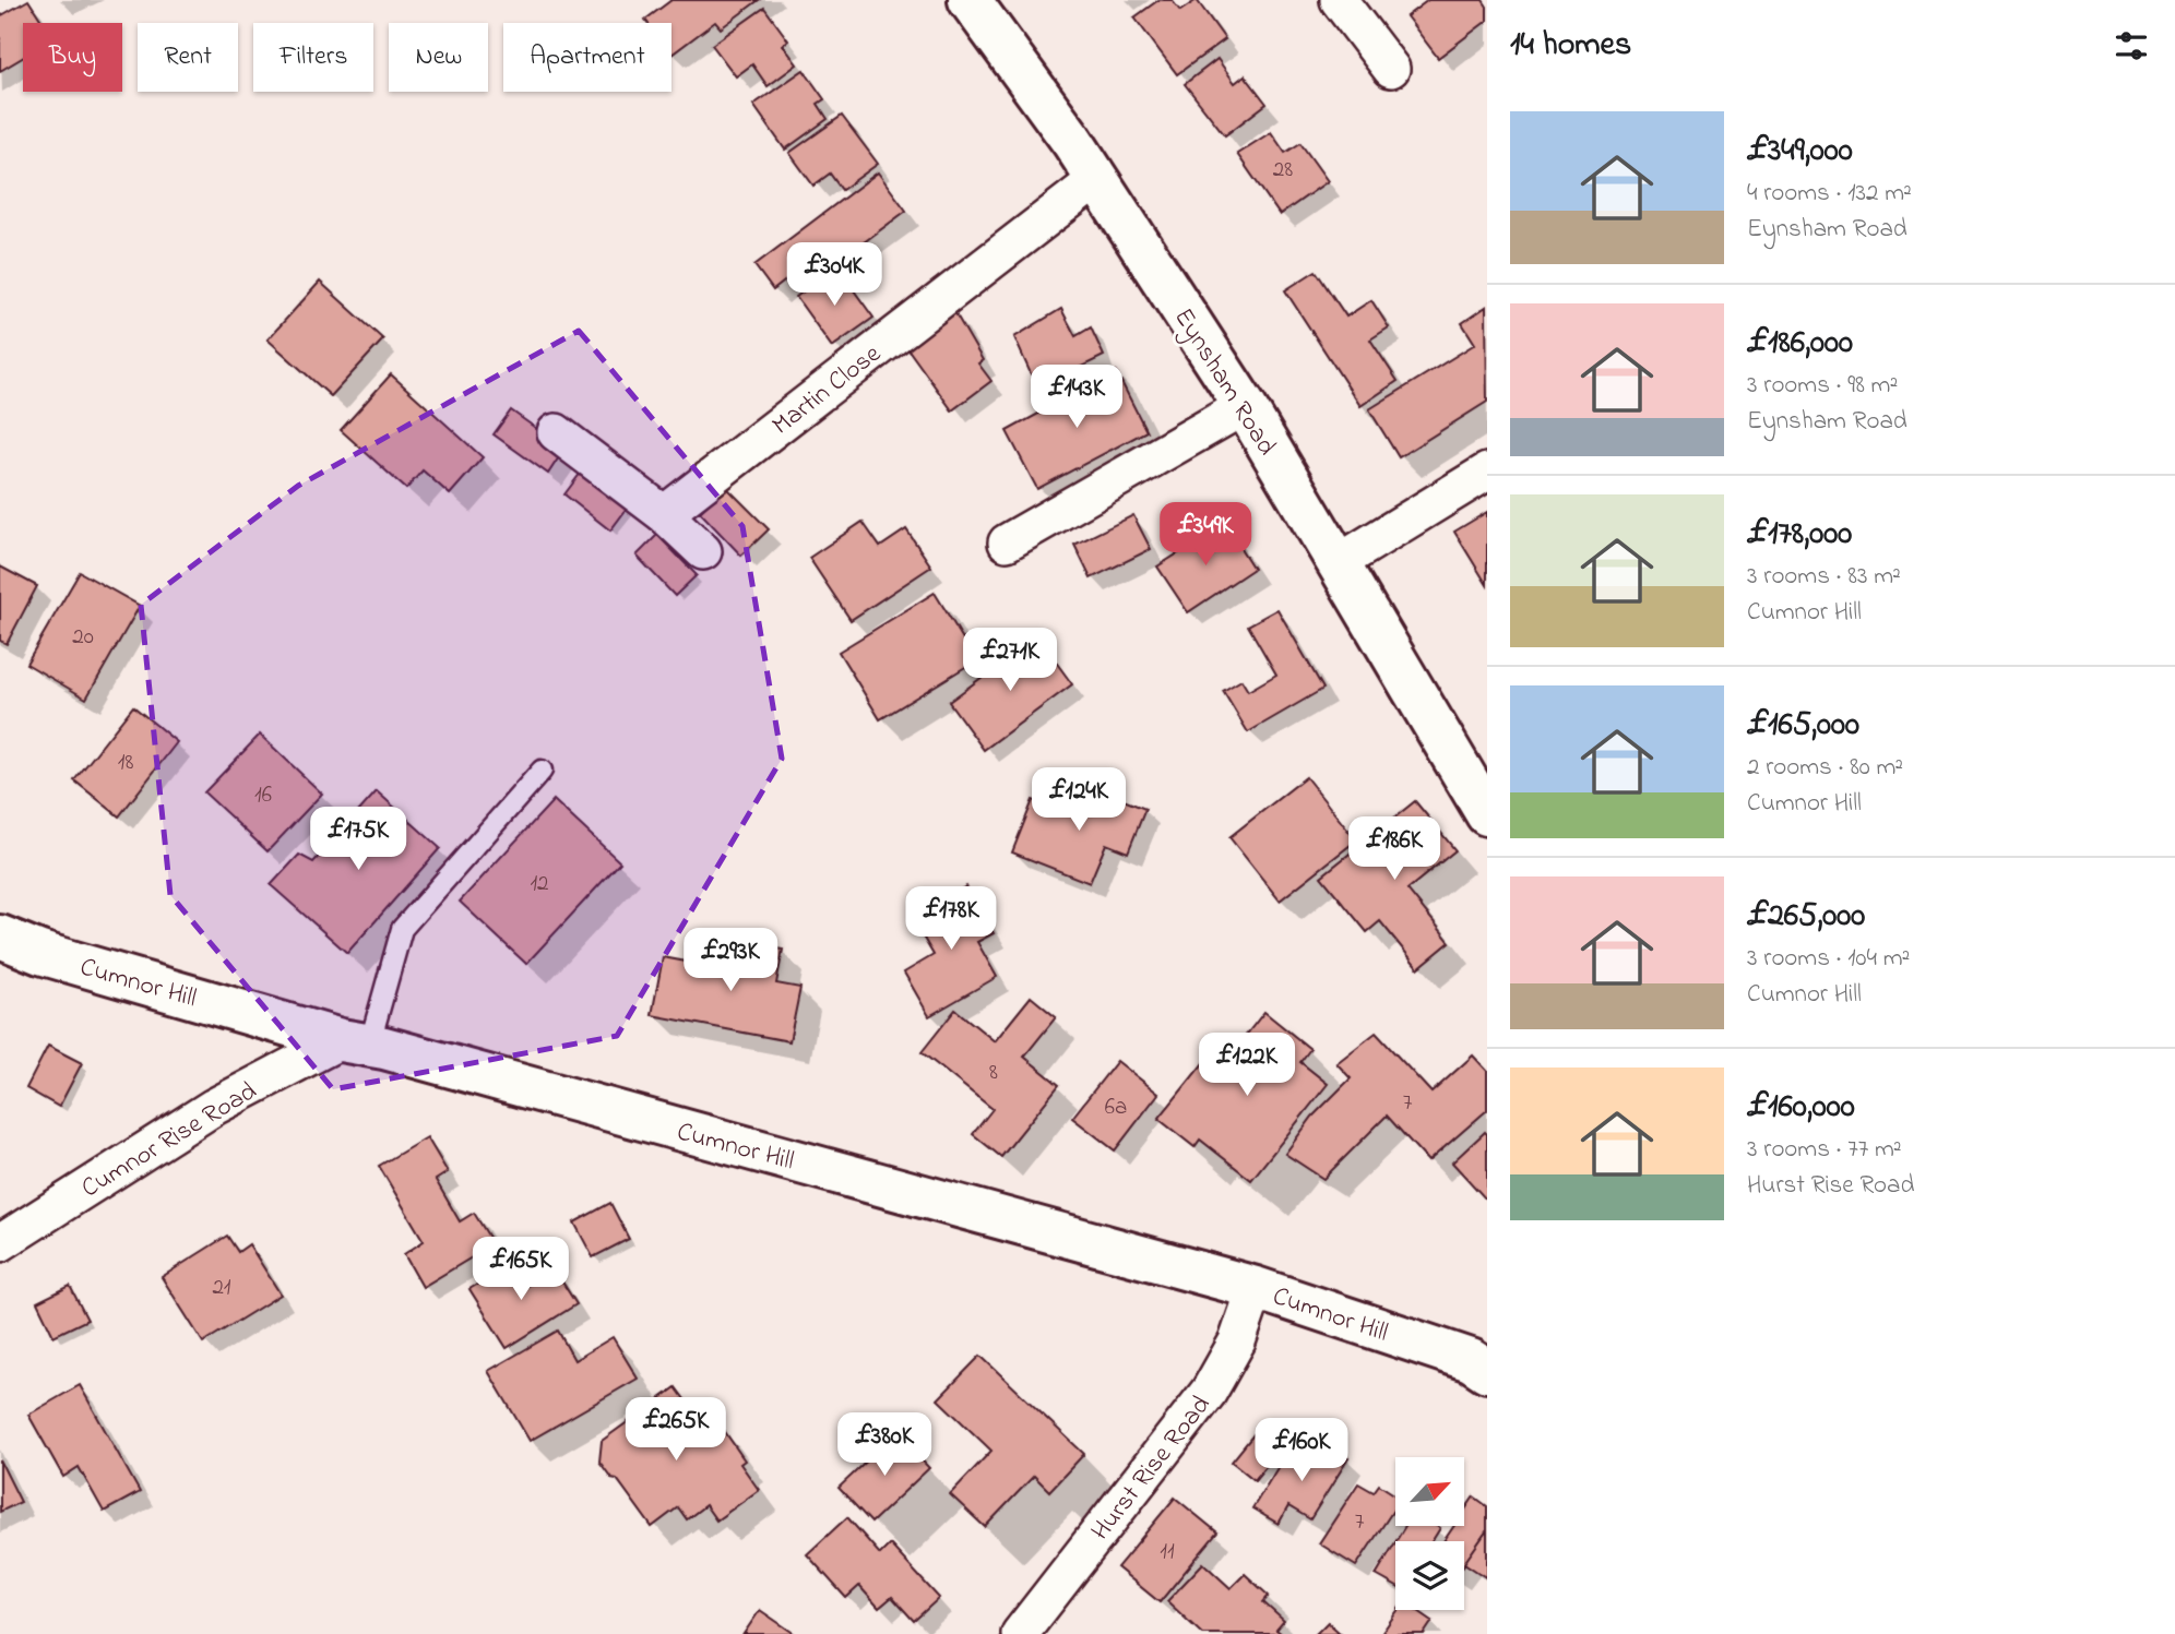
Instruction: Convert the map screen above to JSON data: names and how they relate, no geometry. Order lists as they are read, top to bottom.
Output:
{
  "streets": {
    "street": [
      "Eynsham Road",
      "Martin Close",
      "Cumnor Hill",
      "Cumnor Rise Road",
      "Hurst Rise Road"
    ]
  },
  "crossings": [
    ["Eynsham Road", "Martin Close"],
    ["Cumnor Hill", "Cumnor Rise Road"],
    ["Cumnor Hill", "Hurst Rise Road"]
  ],
  "house_numbers": [
    "28",
    "20",
    "18",
    "16",
    "12",
    "8",
    "7",
    "6a",
    "21",
    "7",
    "11"
  ],
  "north": "top right",
  "page": {
    "heading": "14 homes",
    "chip": [
      "Buy",
      "Rent",
      "Filters",
      "New",
      "Apartment"
    ],
    "list": [
      {
        "name": "£349,000",
        "note": "4 rooms · 132 m² · Eynsham Road"
      },
      {
        "name": "£186,000",
        "note": "3 rooms · 98 m² · Eynsham Road"
      },
      {
        "name": "£178,000",
        "note": "3 rooms · 83 m² · Cumnor Hill"
      },
      {
        "name": "£165,000",
        "note": "2 rooms · 80 m² · Cumnor Hill"
      },
      {
        "name": "£265,000",
        "note": "3 rooms · 104 m² · Cumnor Hill"
      },
      {
        "name": "£160,000",
        "note": "3 rooms · 77 m² · Hurst Rise Road"
      }
    ],
    "price": [
      "£304K",
      "£143K",
      "£349K",
      "£271K",
      "£124K",
      "£175K",
      "£186K",
      "£178K",
      "£293K",
      "£122K",
      "£165K",
      "£265K",
      "£380K",
      "£160K"
    ]
  }
}
